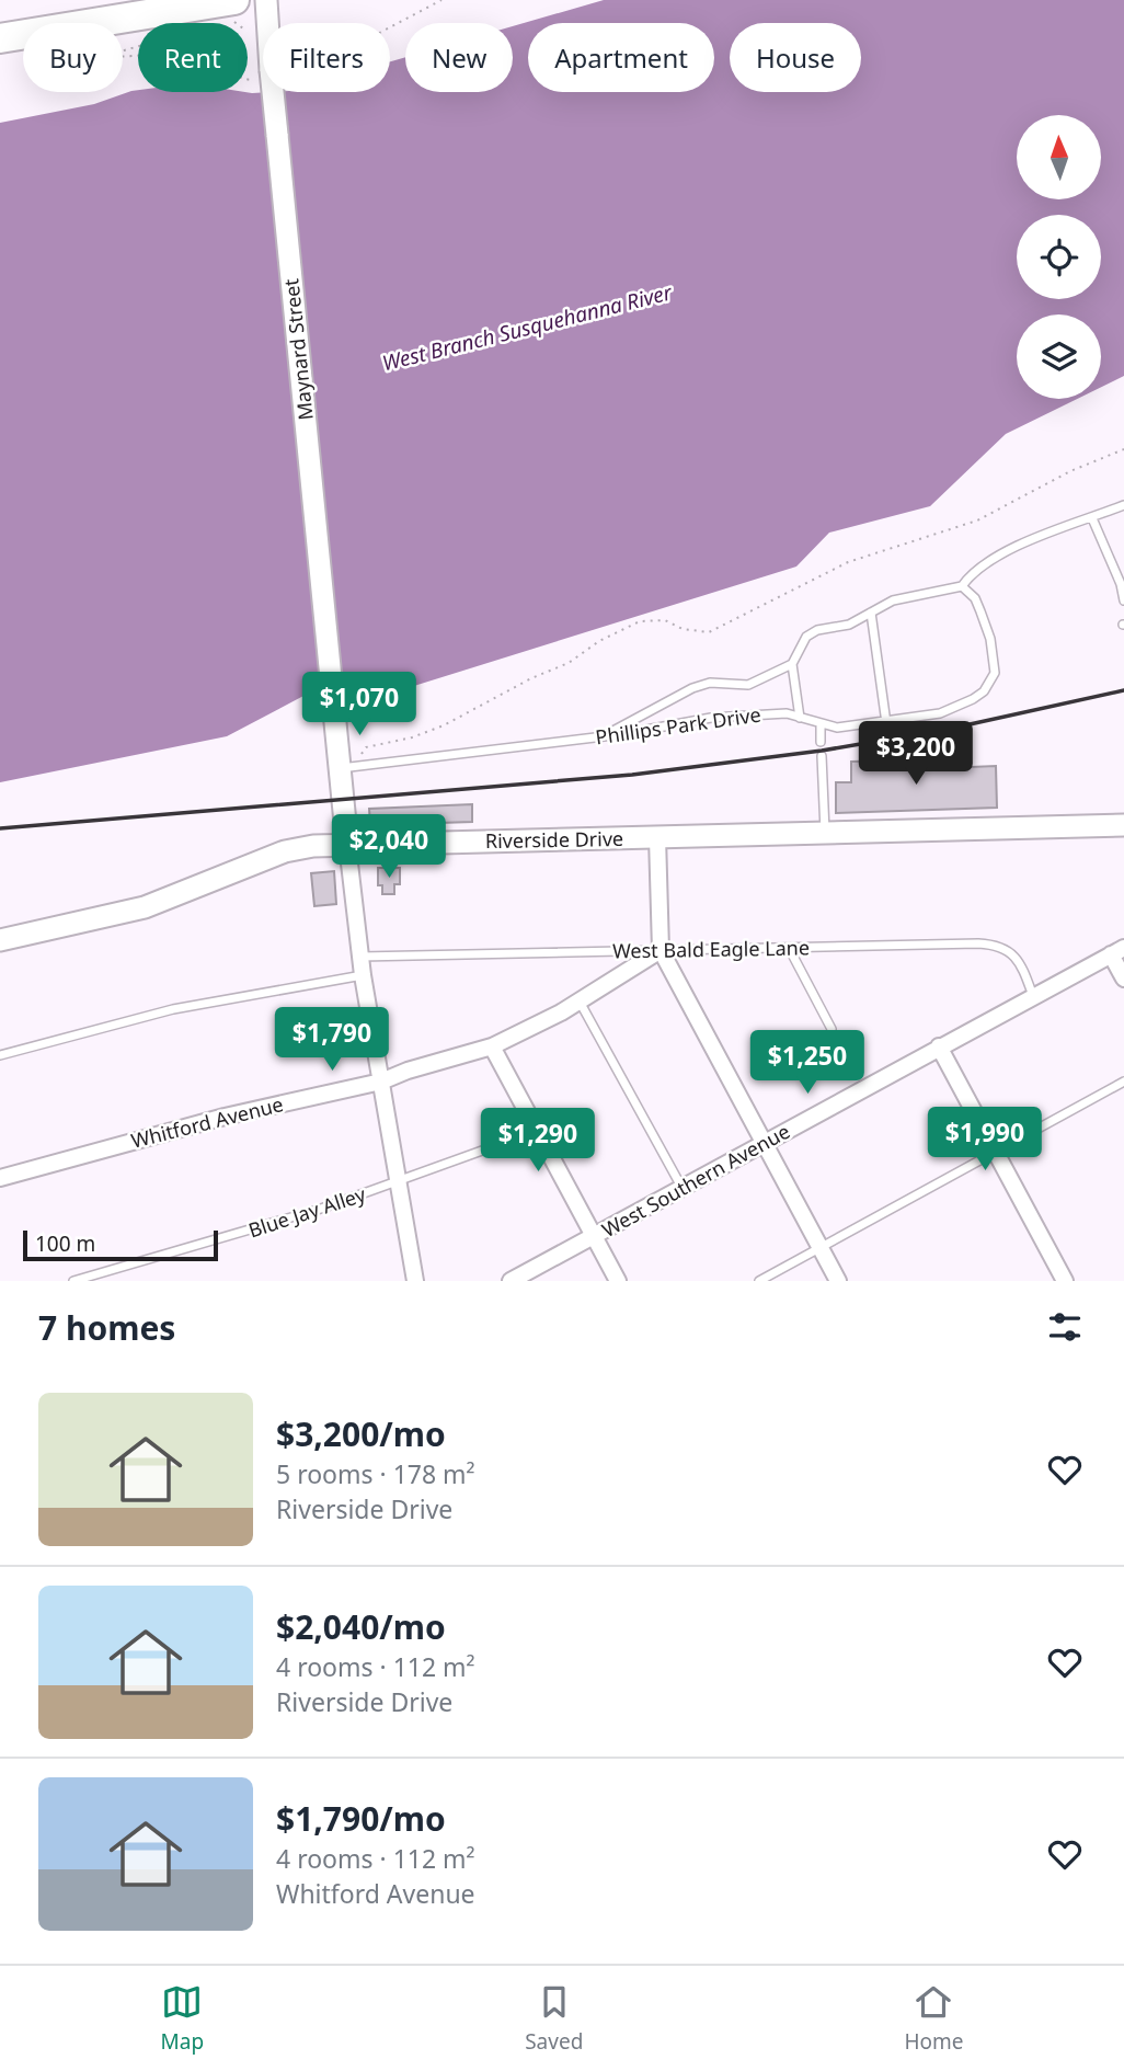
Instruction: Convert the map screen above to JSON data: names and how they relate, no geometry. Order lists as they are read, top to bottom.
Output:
{
  "streets": {
    "main road": ["Maynard Street", "Riverside Drive"],
    "street": ["Whitford Avenue", "West Southern Avenue"],
    "lane": ["Phillips Park Drive", "West Bald Eagle Lane", "Blue Jay Alley"]
  },
  "crossings": [
    ["Maynard Street", "Phillips Park Drive"],
    ["Maynard Street", "Riverside Drive"],
    ["West Bald Eagle Lane", "Whitford Avenue"],
    ["West Bald Eagle Lane", "West Southern Avenue"]
  ],
  "water": ["West Branch Susquehanna River"],
  "scale_bar": "100 m",
  "north": "top",
  "page": {
    "chip": [
      "Buy",
      "Rent",
      "Filters",
      "New",
      "Apartment",
      "House"
    ],
    "price": [
      "$1,070",
      "$3,200",
      "$2,040",
      "$1,790",
      "$1,250",
      "$1,990",
      "$1,290"
    ],
    "scale": "100 m",
    "heading": "7 homes",
    "list": [
      {
        "name": "$3,200/mo",
        "note": "5 rooms · 178 m² · Riverside Drive"
      },
      {
        "name": "$2,040/mo",
        "note": "4 rooms · 112 m² · Riverside Drive"
      },
      {
        "name": "$1,790/mo",
        "note": "4 rooms · 112 m² · Whitford Avenue"
      }
    ],
    "tabs": ["Map", "Saved", "Home"]
  }
}
